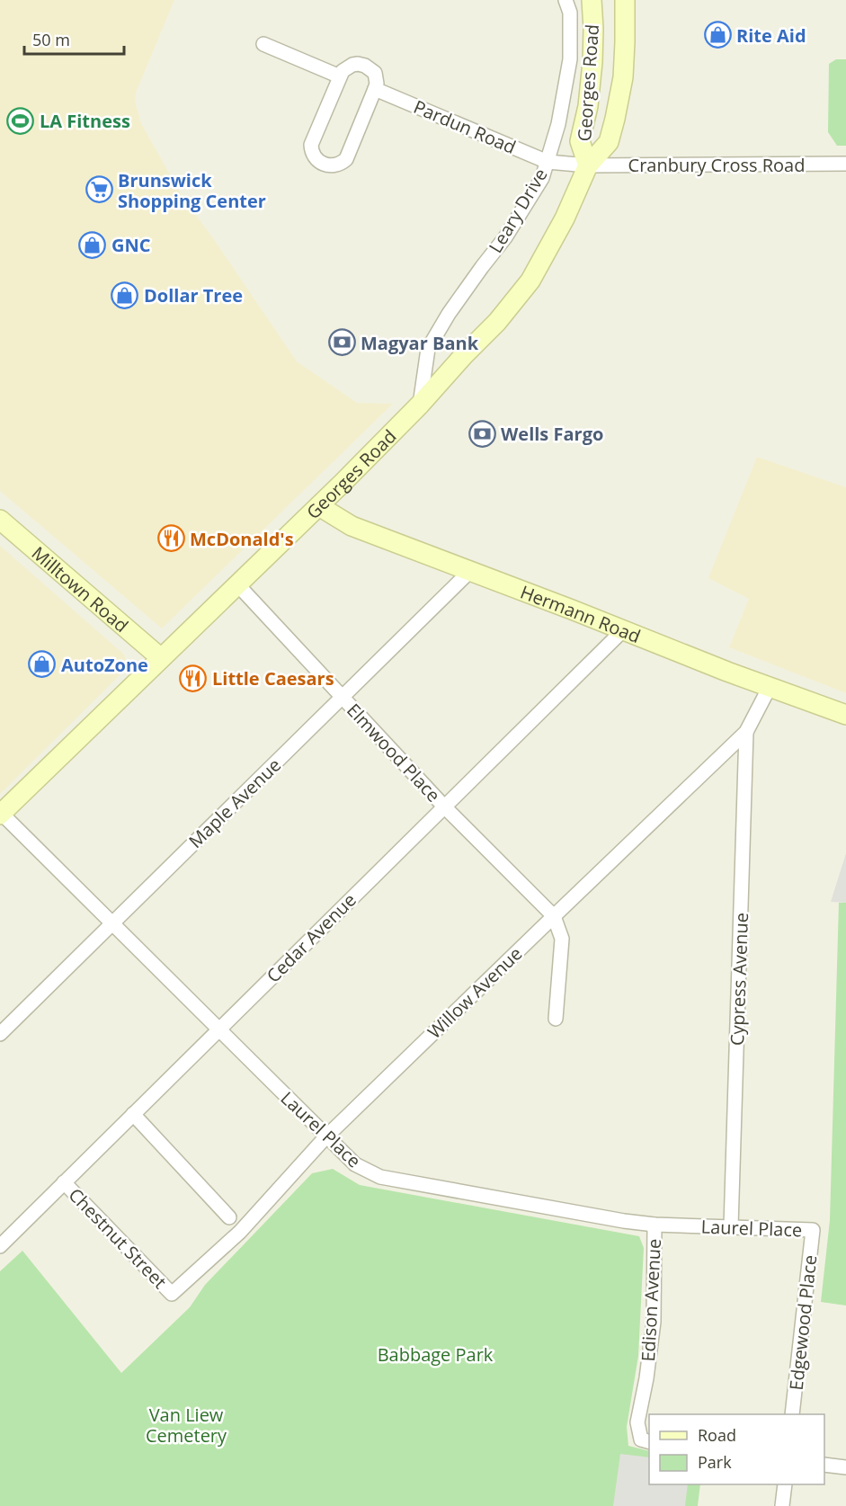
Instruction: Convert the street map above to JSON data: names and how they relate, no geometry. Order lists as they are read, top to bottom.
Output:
{
  "streets": {
    "street": [
      "Georges Road",
      "Pardun Road",
      "Cranbury Cross Road",
      "Leary Drive",
      "Milltown Road",
      "Hermann Road",
      "Elmwood Place",
      "Maple Avenue",
      "Cedar Avenue",
      "Cypress Avenue",
      "Willow Avenue",
      "Laurel Place",
      "Chestnut Street",
      "Edison Avenue",
      "Edgewood Place"
    ]
  },
  "crossings": [
    ["Georges Road", "Pardun Road"],
    ["Georges Road", "Cranbury Cross Road"],
    ["Georges Road", "Leary Drive"],
    ["Georges Road", "Milltown Road"],
    ["Georges Road", "Hermann Road"],
    ["Georges Road", "Elmwood Place"],
    ["Georges Road", "Laurel Place"],
    ["Pardun Road", "Cranbury Cross Road"],
    ["Pardun Road", "Leary Drive"],
    ["Hermann Road", "Maple Avenue"],
    ["Hermann Road", "Cedar Avenue"],
    ["Hermann Road", "Willow Avenue"],
    ["Elmwood Place", "Maple Avenue"],
    ["Elmwood Place", "Cedar Avenue"],
    ["Elmwood Place", "Willow Avenue"],
    ["Maple Avenue", "Laurel Place"],
    ["Cedar Avenue", "Laurel Place"],
    ["Cedar Avenue", "Chestnut Street"],
    ["Cypress Avenue", "Willow Avenue"],
    ["Cypress Avenue", "Laurel Place"],
    ["Willow Avenue", "Laurel Place"],
    ["Willow Avenue", "Chestnut Street"],
    ["Laurel Place", "Edison Avenue"],
    ["Laurel Place", "Edgewood Place"]
  ],
  "parks": ["Babbage Park", "Van Liew Cemetery"],
  "places": {
    "shop": [
      "Rite Aid",
      "GNC",
      "Dollar Tree",
      "AutoZone"
    ],
    "sports": ["LA Fitness"],
    "supermarket": ["Brunswick Shopping Center"],
    "bank": ["Magyar Bank", "Wells Fargo"],
    "restaurant": ["McDonald's", "Little Caesars"]
  },
  "legend": ["Road", "Park"],
  "scale_bar": "50 m"
}
